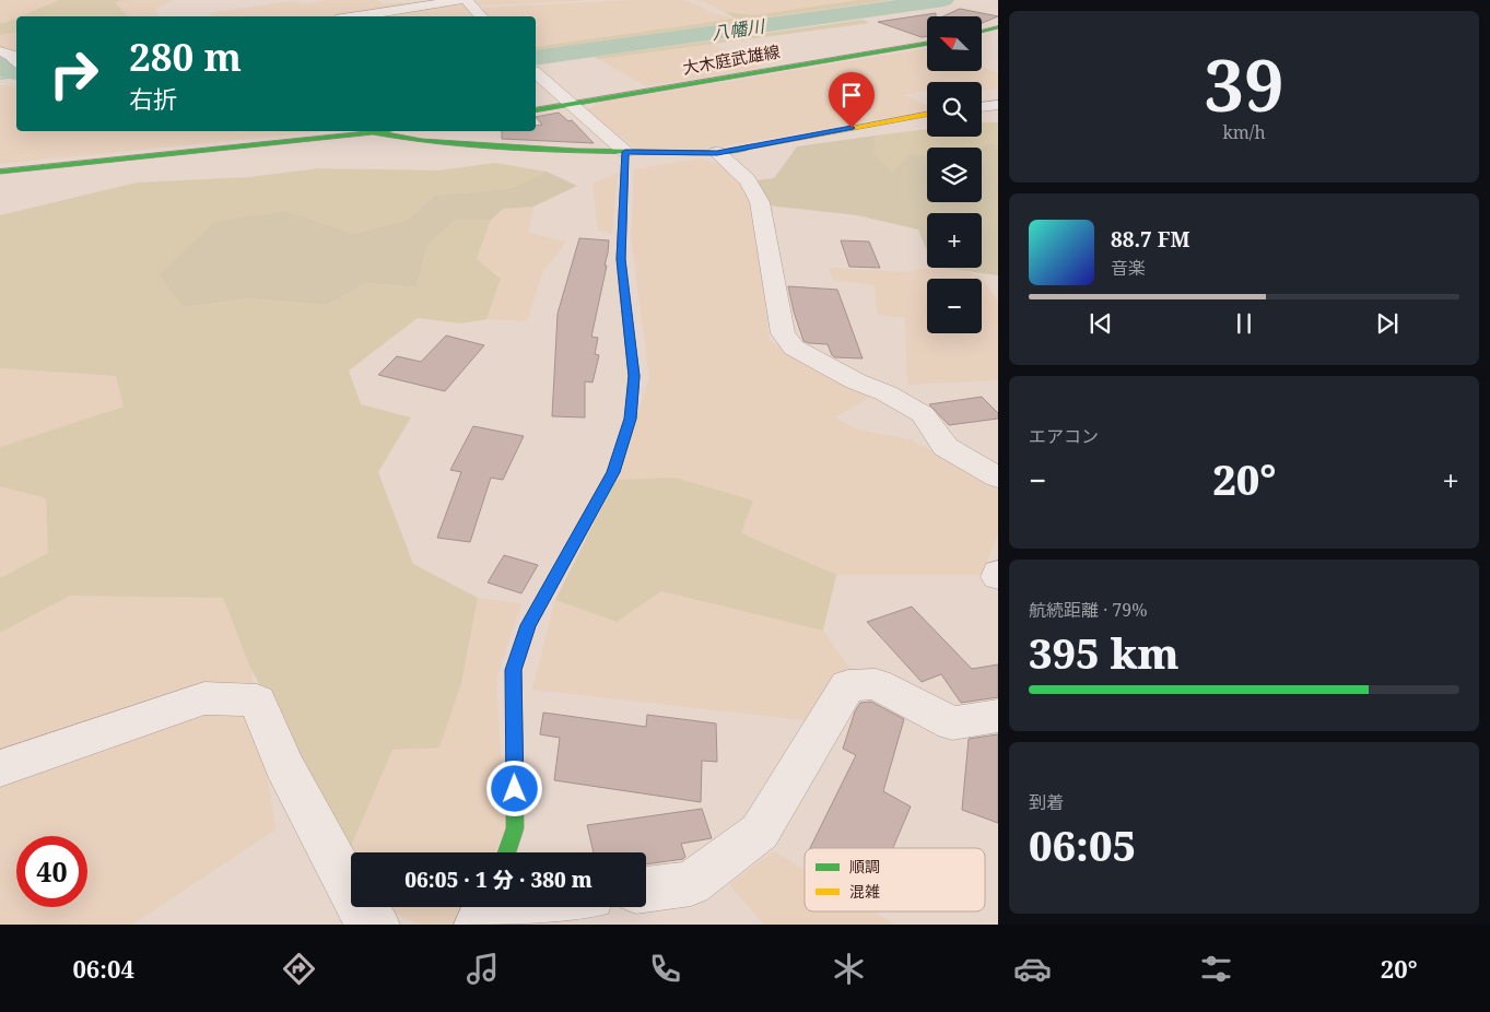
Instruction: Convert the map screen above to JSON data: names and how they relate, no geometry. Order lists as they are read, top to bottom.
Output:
{
  "streets": {
    "street": ["大木庭武雄線"]
  },
  "water": ["八幡川"],
  "legend": ["順調", "混雑"],
  "north": "top left",
  "page": {
    "tile": [
      ["39", "km/h"],
      "エアコン",
      ["航続距離 · 79%", "395 km"],
      ["到着", "06:05"]
    ],
    "map_buttons": ["+", "−"],
    "turn": ["280 m", "右折"],
    "song": ["88.7 FM", "音楽"],
    "heat": ["−", "20°", "+"],
    "limit": "40",
    "trip": "06:05 · 1 分 · 380 m",
    "tabs": ["06:04", "20°"]
  }
}
